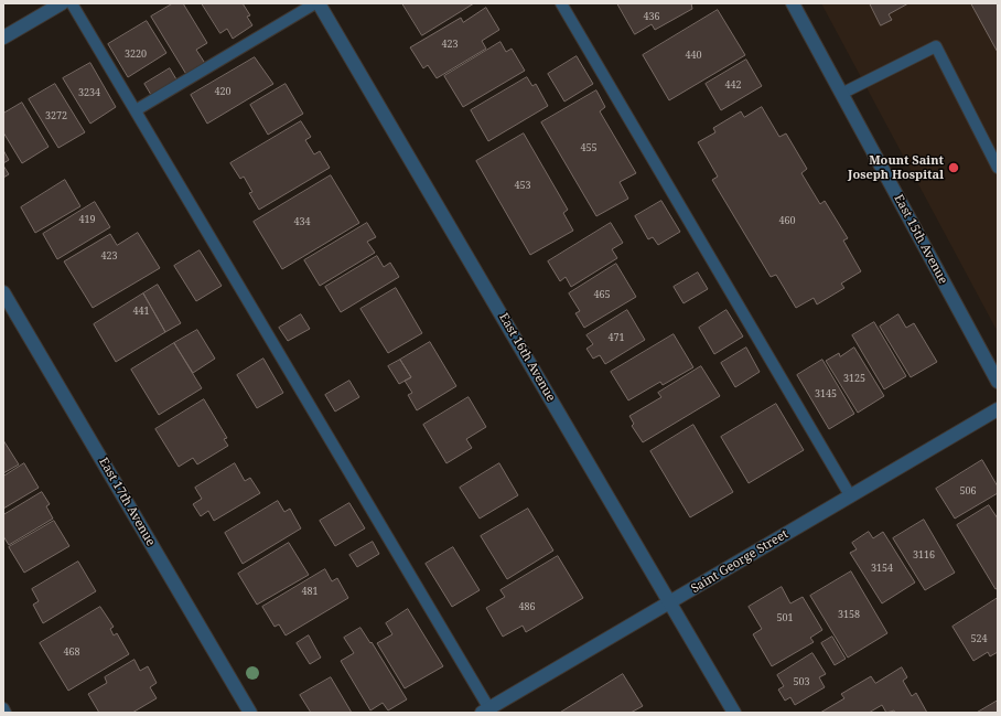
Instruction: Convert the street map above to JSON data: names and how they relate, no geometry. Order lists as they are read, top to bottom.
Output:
{
  "streets": {
    "street": [
      "East 15th Avenue",
      "East 16th Avenue",
      "East 17th Avenue",
      "Saint George Street"
    ]
  },
  "crossings": [
    ["East 16th Avenue", "Saint George Street"]
  ],
  "places": ["Mount Saint Joseph Hospital"],
  "house_numbers": [
    "436",
    "423",
    "3220",
    "440",
    "442",
    "420",
    "3234",
    "3272",
    "455",
    "453",
    "419",
    "460",
    "434",
    "423",
    "465",
    "441",
    "471",
    "3125",
    "3145",
    "506",
    "3116",
    "3154",
    "481",
    "486",
    "3158",
    "501",
    "524",
    "468",
    "503"
  ]
}
